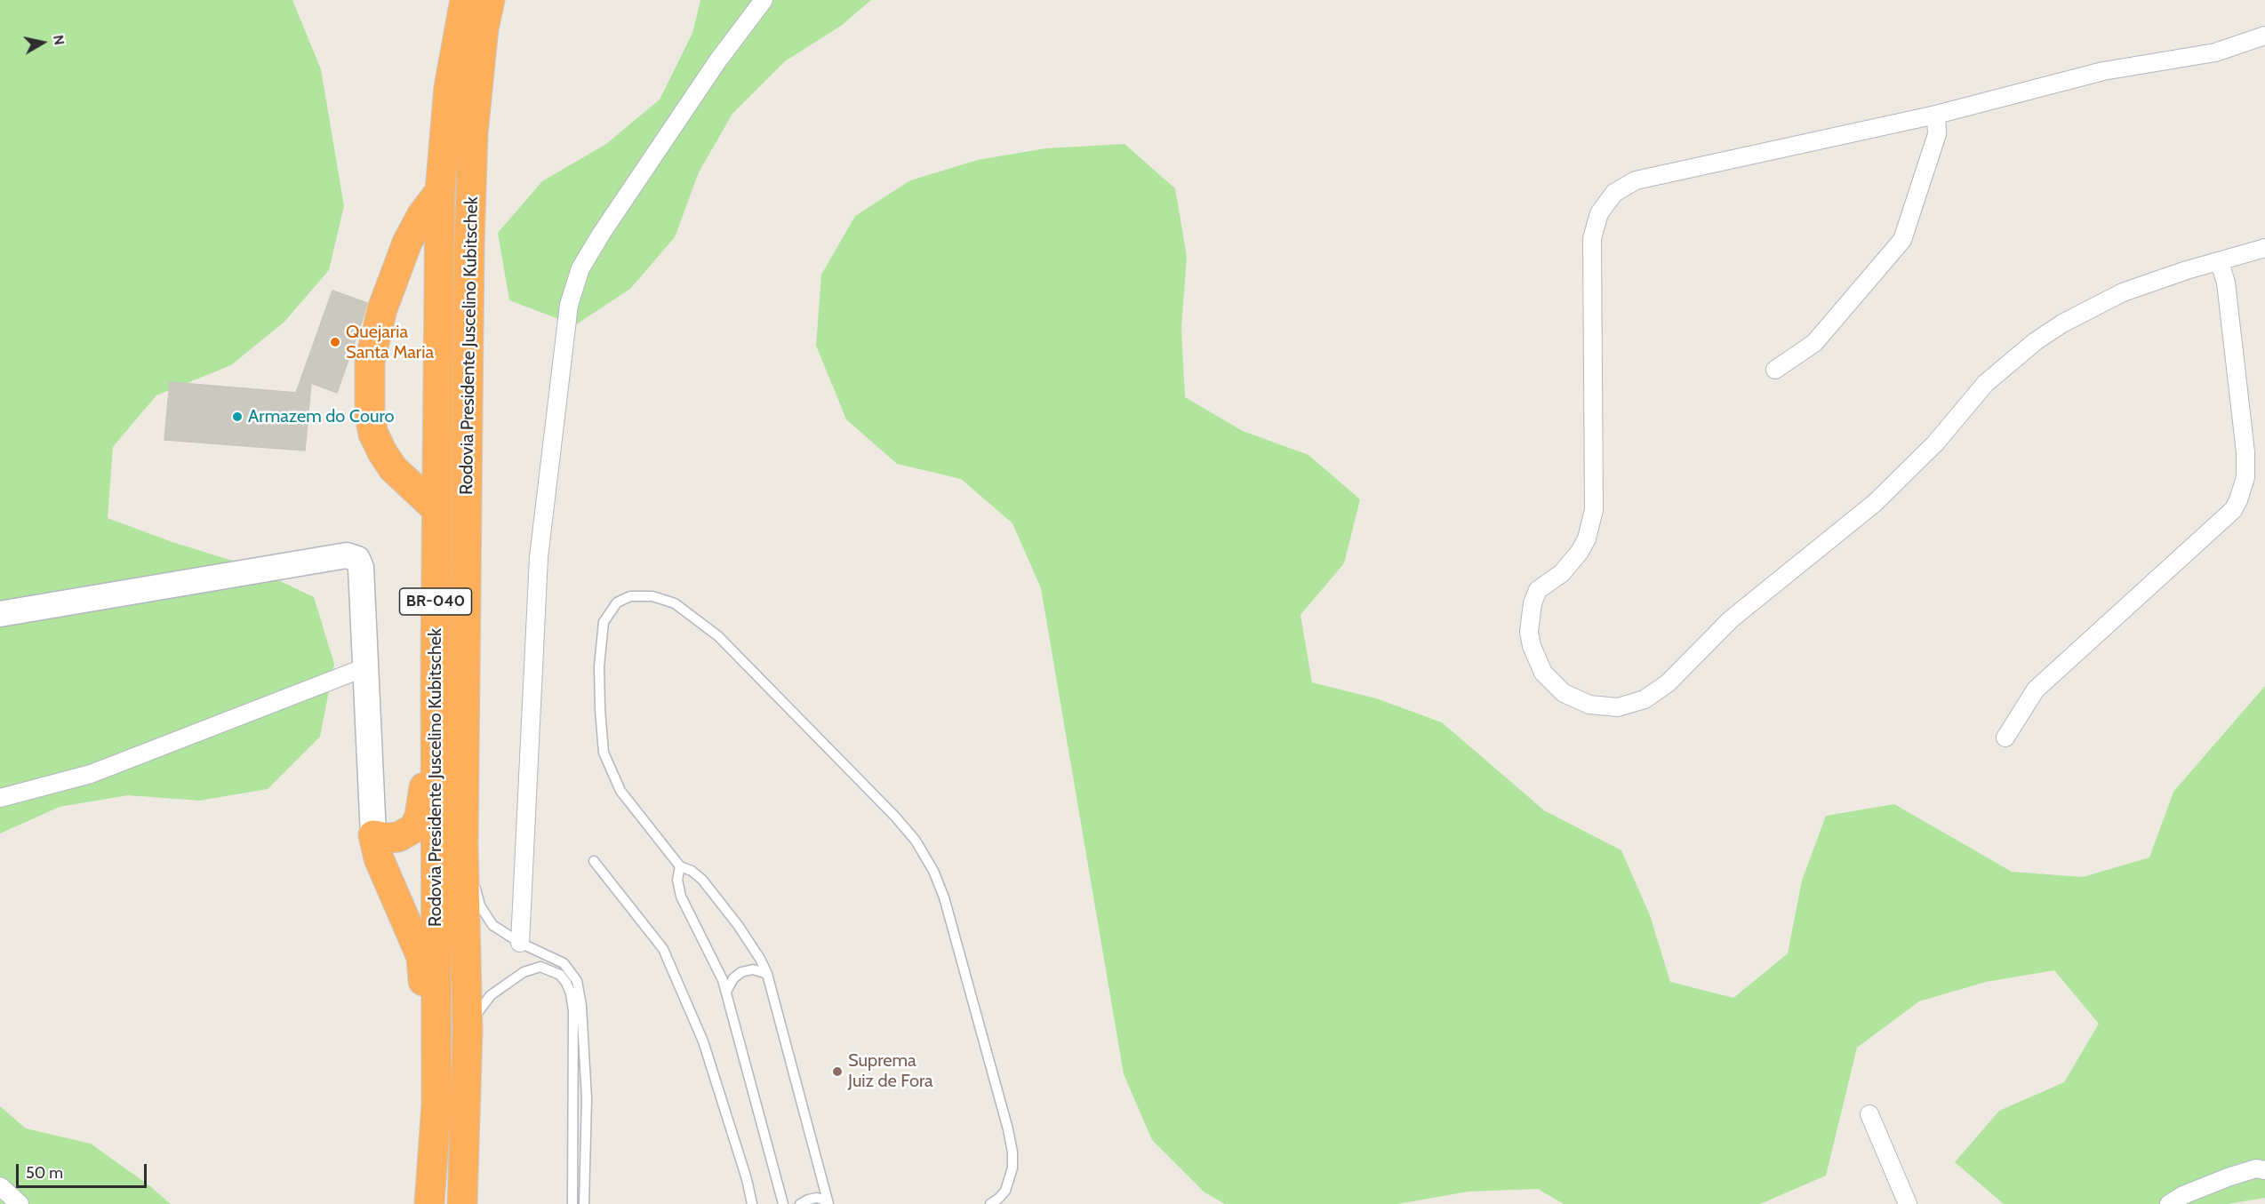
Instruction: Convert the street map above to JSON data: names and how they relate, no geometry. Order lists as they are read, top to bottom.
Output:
{
  "streets": {
    "highway": ["Rodovia Presidente Juscelino Kubitschek", "BR-040"]
  },
  "places": ["Quejaria Santa Maria", "Armazem do Couro", "Suprema Juiz de Fora"],
  "scale_bar": "50 m",
  "north": "right"
}
